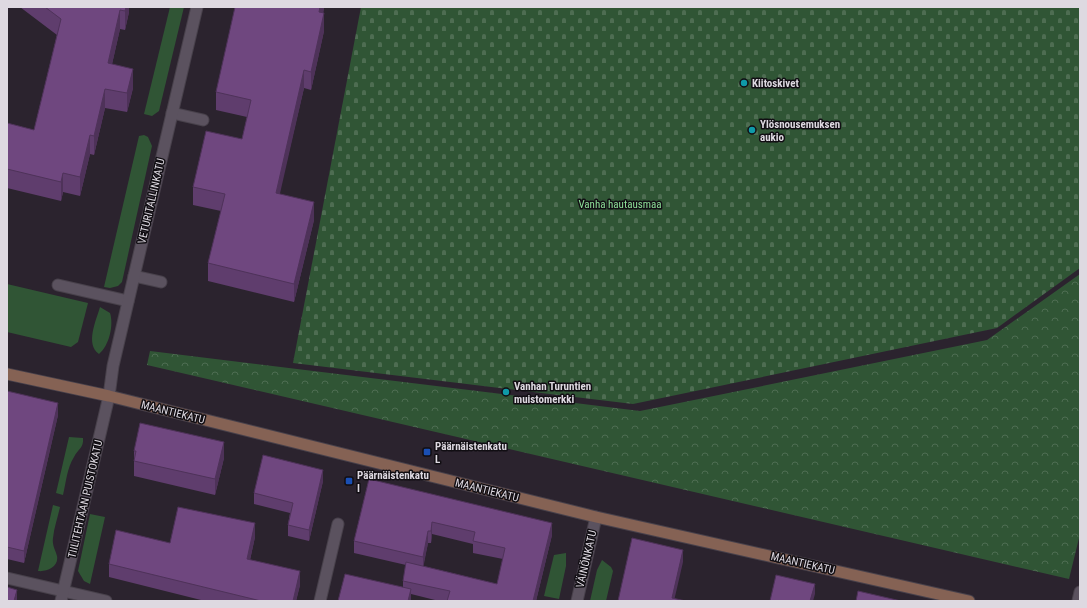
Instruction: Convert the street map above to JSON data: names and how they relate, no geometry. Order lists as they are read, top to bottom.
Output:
{
  "streets": {
    "main road": ["MAANTIEKATU"],
    "street": ["VETURITALLINKATU", "TIILITEHTAAN PUISTOKATU", "VÄINÖNKATU"]
  },
  "crossings": [
    ["VETURITALLINKATU", "MAANTIEKATU"],
    ["VETURITALLINKATU", "TIILITEHTAAN PUISTOKATU"],
    ["MAANTIEKATU", "TIILITEHTAAN PUISTOKATU"],
    ["MAANTIEKATU", "VÄINÖNKATU"]
  ],
  "parks": ["Vanha hautausmaa"],
  "places": {
    "other": ["Kiitoskivet", "Ylösnousemuksen aukio", "Vanhan Turuntien muistomerkki"],
    "transit": ["Päärnäistenkatu L", "Päärnäistenkatu I"]
  }
}
